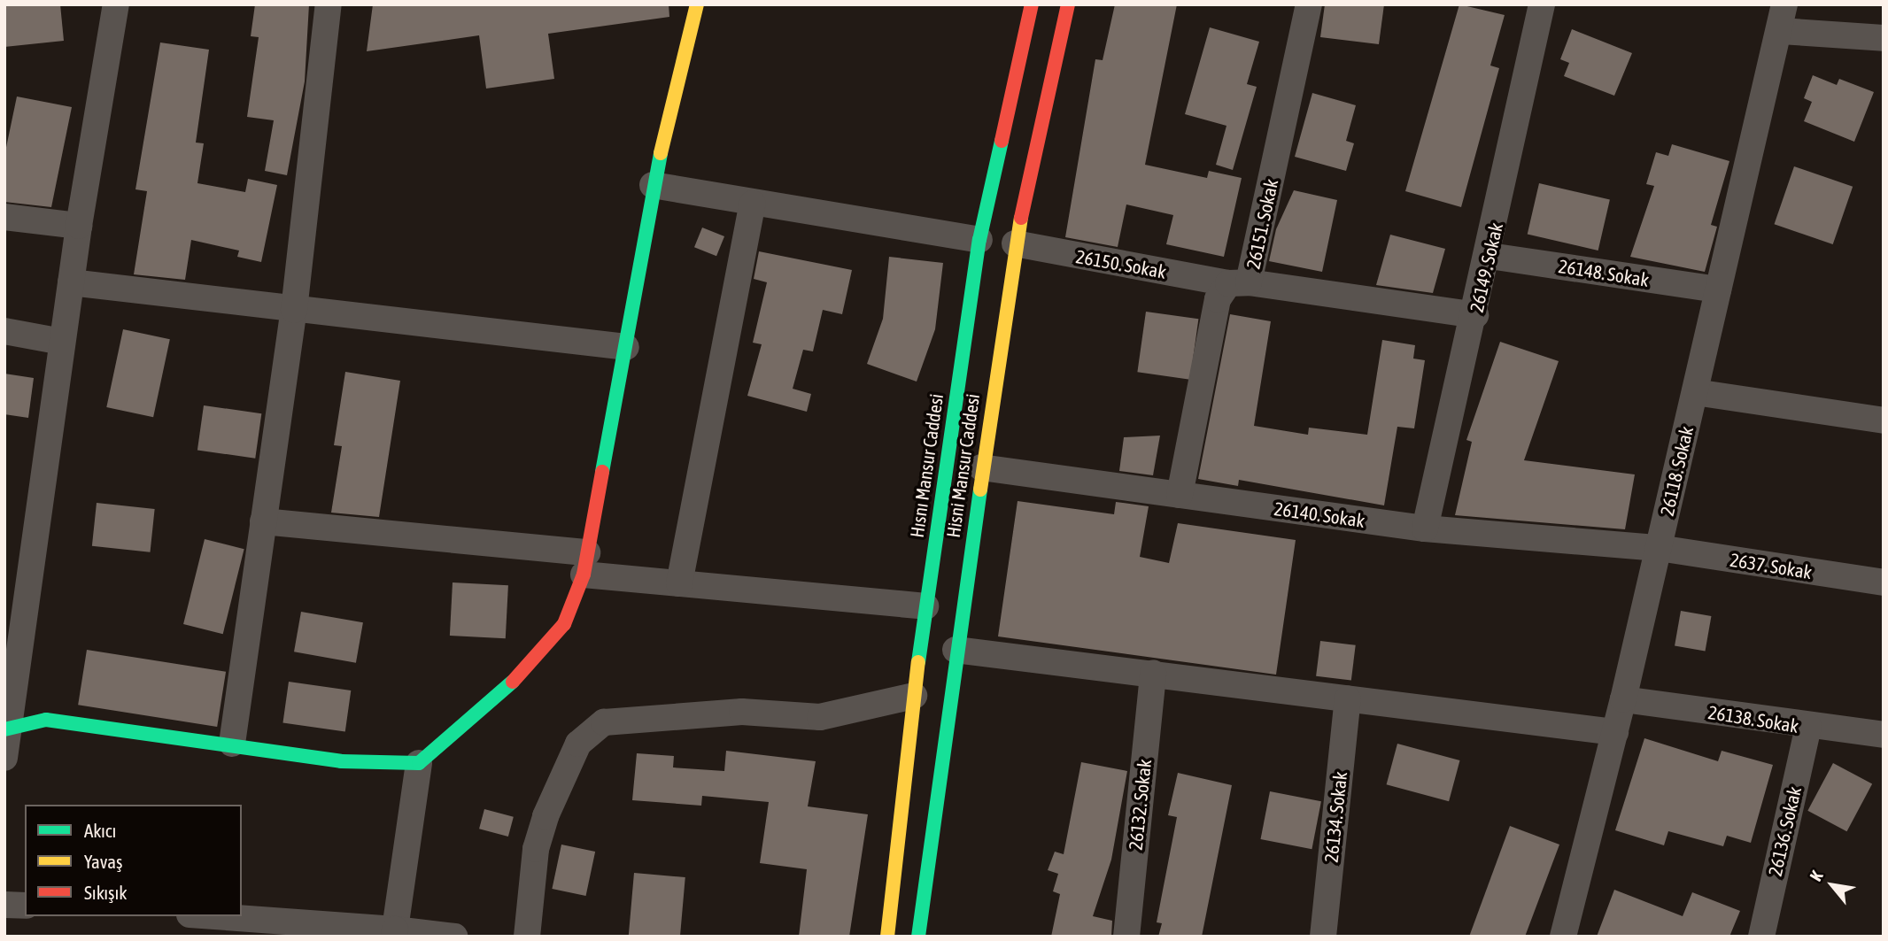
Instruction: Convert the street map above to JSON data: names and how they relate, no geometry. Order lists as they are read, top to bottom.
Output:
{
  "streets": {
    "main road": ["Hısnı Mansur Caddesi", "Hisni Mansur Caddesi"],
    "street": [
      "26151. Sokak",
      "26150. Sokak",
      "26149. Sokak",
      "26148. Sokak",
      "26118. Sokak",
      "26140. Sokak",
      "2637. Sokak",
      "26138. Sokak",
      "26132. Sokak",
      "26134. Sokak",
      "26136. Sokak"
    ]
  },
  "crossings": [
    ["26151. Sokak", "26150. Sokak"],
    ["26151. Sokak", "26140. Sokak"],
    ["26150. Sokak", "26149. Sokak"],
    ["26150. Sokak", "Hisni Mansur Caddesi"],
    ["26149. Sokak", "26148. Sokak"],
    ["26149. Sokak", "26140. Sokak"],
    ["26148. Sokak", "26118. Sokak"],
    ["Hisni Mansur Caddesi", "26140. Sokak"],
    ["26118. Sokak", "26140. Sokak"],
    ["26118. Sokak", "2637. Sokak"],
    ["26118. Sokak", "26138. Sokak"],
    ["26140. Sokak", "2637. Sokak"],
    ["26138. Sokak", "26136. Sokak"]
  ],
  "legend": ["Akıcı", "Yavaş", "Sıkışık"],
  "north": "top left"
}
